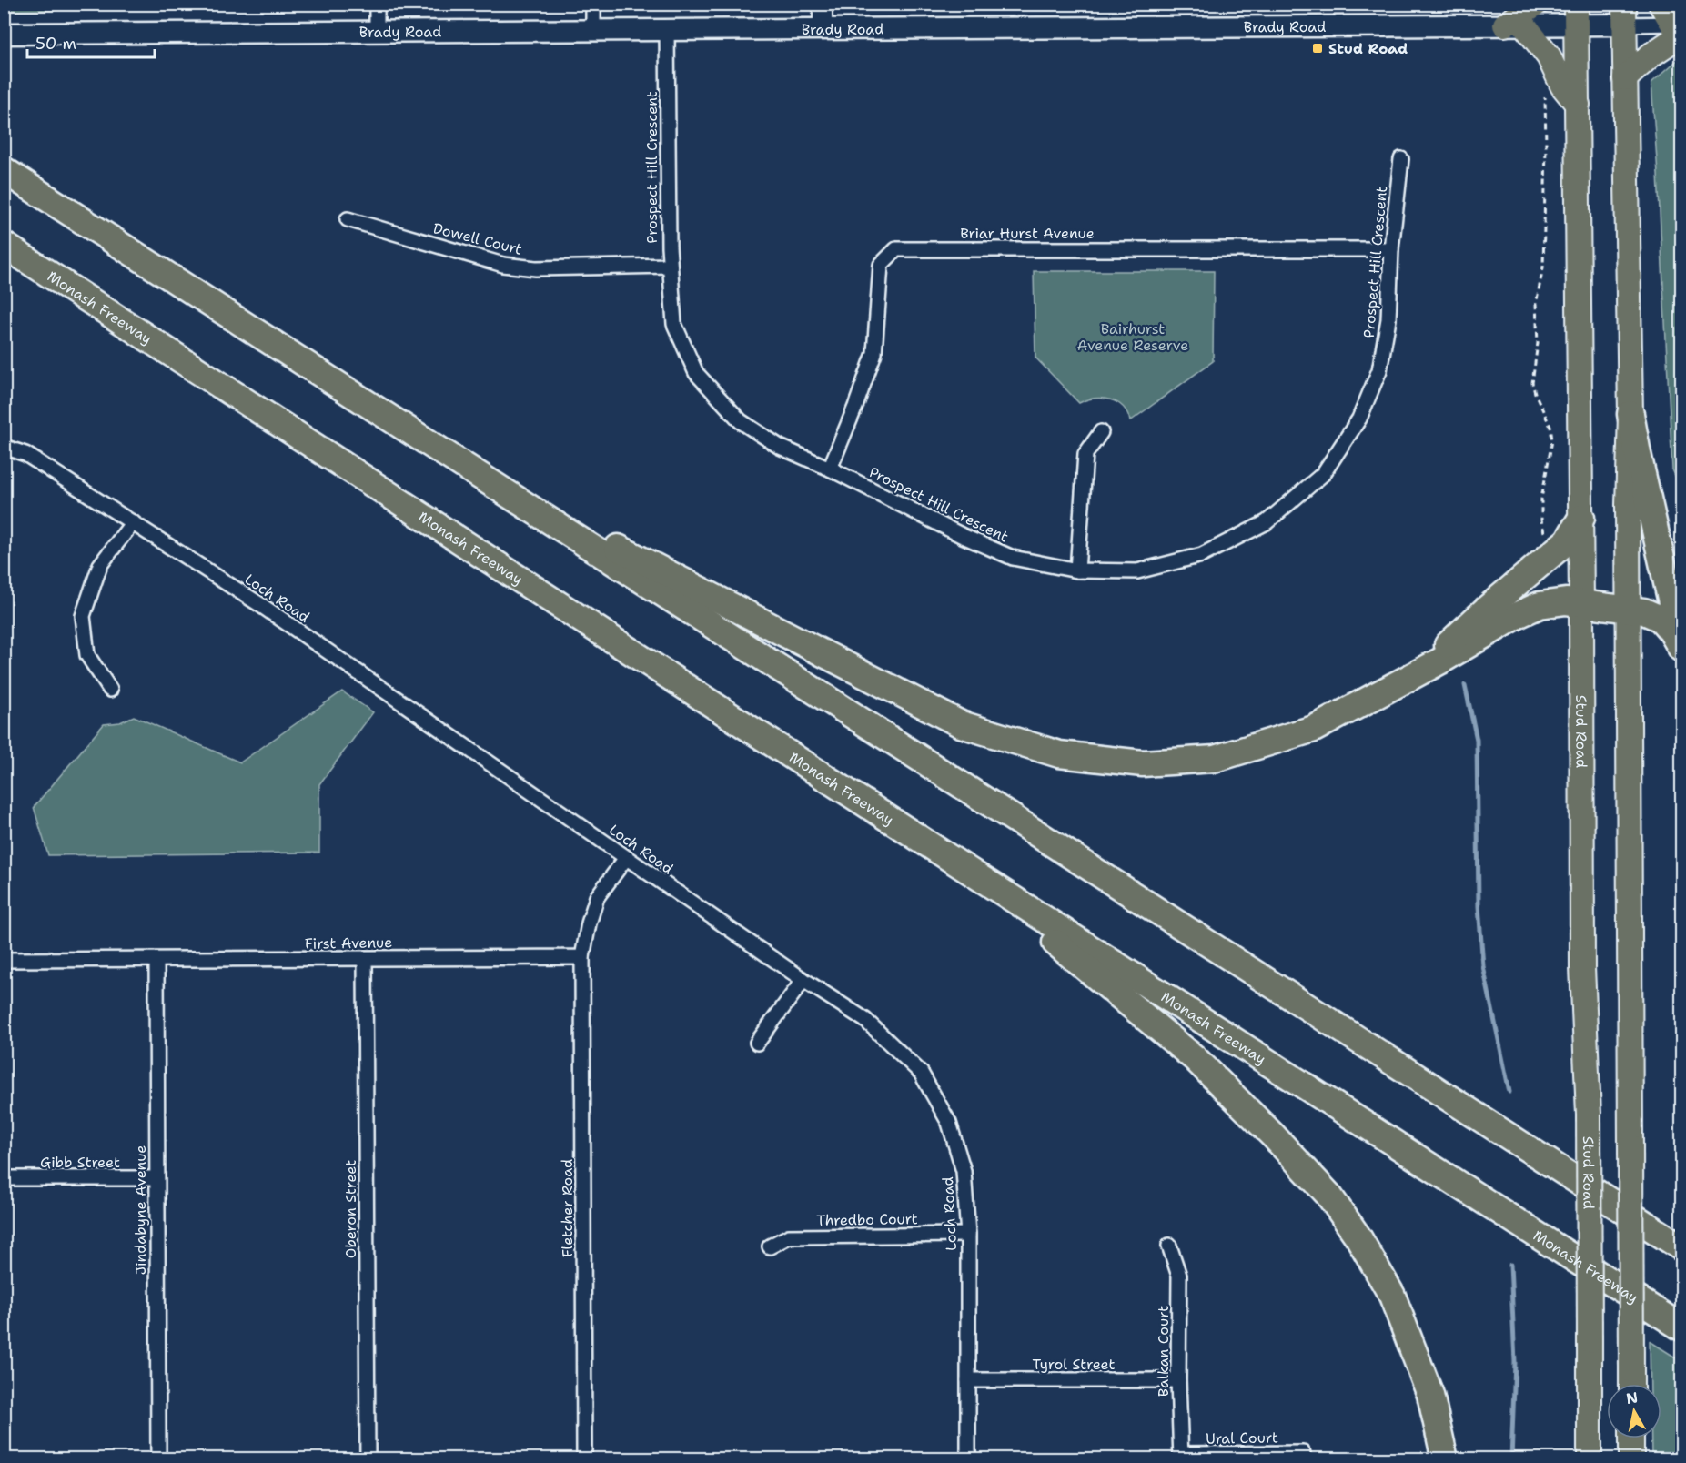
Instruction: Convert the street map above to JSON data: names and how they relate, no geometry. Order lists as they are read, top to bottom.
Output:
{
  "streets": {
    "highway": ["Monash Freeway", "Stud Road"],
    "main road": ["Brady Road"],
    "street": [
      "Prospect Hill Crescent",
      "Briar Hurst Avenue",
      "Dowell Court",
      "Loch Road",
      "First Avenue",
      "Gibb Street",
      "Fletcher Road",
      "Oberon Street",
      "Jindabyne Avenue",
      "Thredbo Court",
      "Balkan Court",
      "Tyrol Street",
      "Ural Court"
    ]
  },
  "crossings": [
    ["Brady Road", "Prospect Hill Crescent"],
    ["Brady Road", "Stud Road"],
    ["Prospect Hill Crescent", "Briar Hurst Avenue"],
    ["Prospect Hill Crescent", "Dowell Court"],
    ["Loch Road", "Thredbo Court"],
    ["Loch Road", "Tyrol Street"],
    ["First Avenue", "Fletcher Road"],
    ["First Avenue", "Oberon Street"],
    ["First Avenue", "Jindabyne Avenue"],
    ["Gibb Street", "Jindabyne Avenue"],
    ["Balkan Court", "Tyrol Street"],
    ["Balkan Court", "Ural Court"]
  ],
  "parks": ["Bairhurst Avenue Reserve"],
  "places": {
    "transit": ["Stud Road"]
  },
  "scale_bar": "50 m",
  "north": "top"
}
